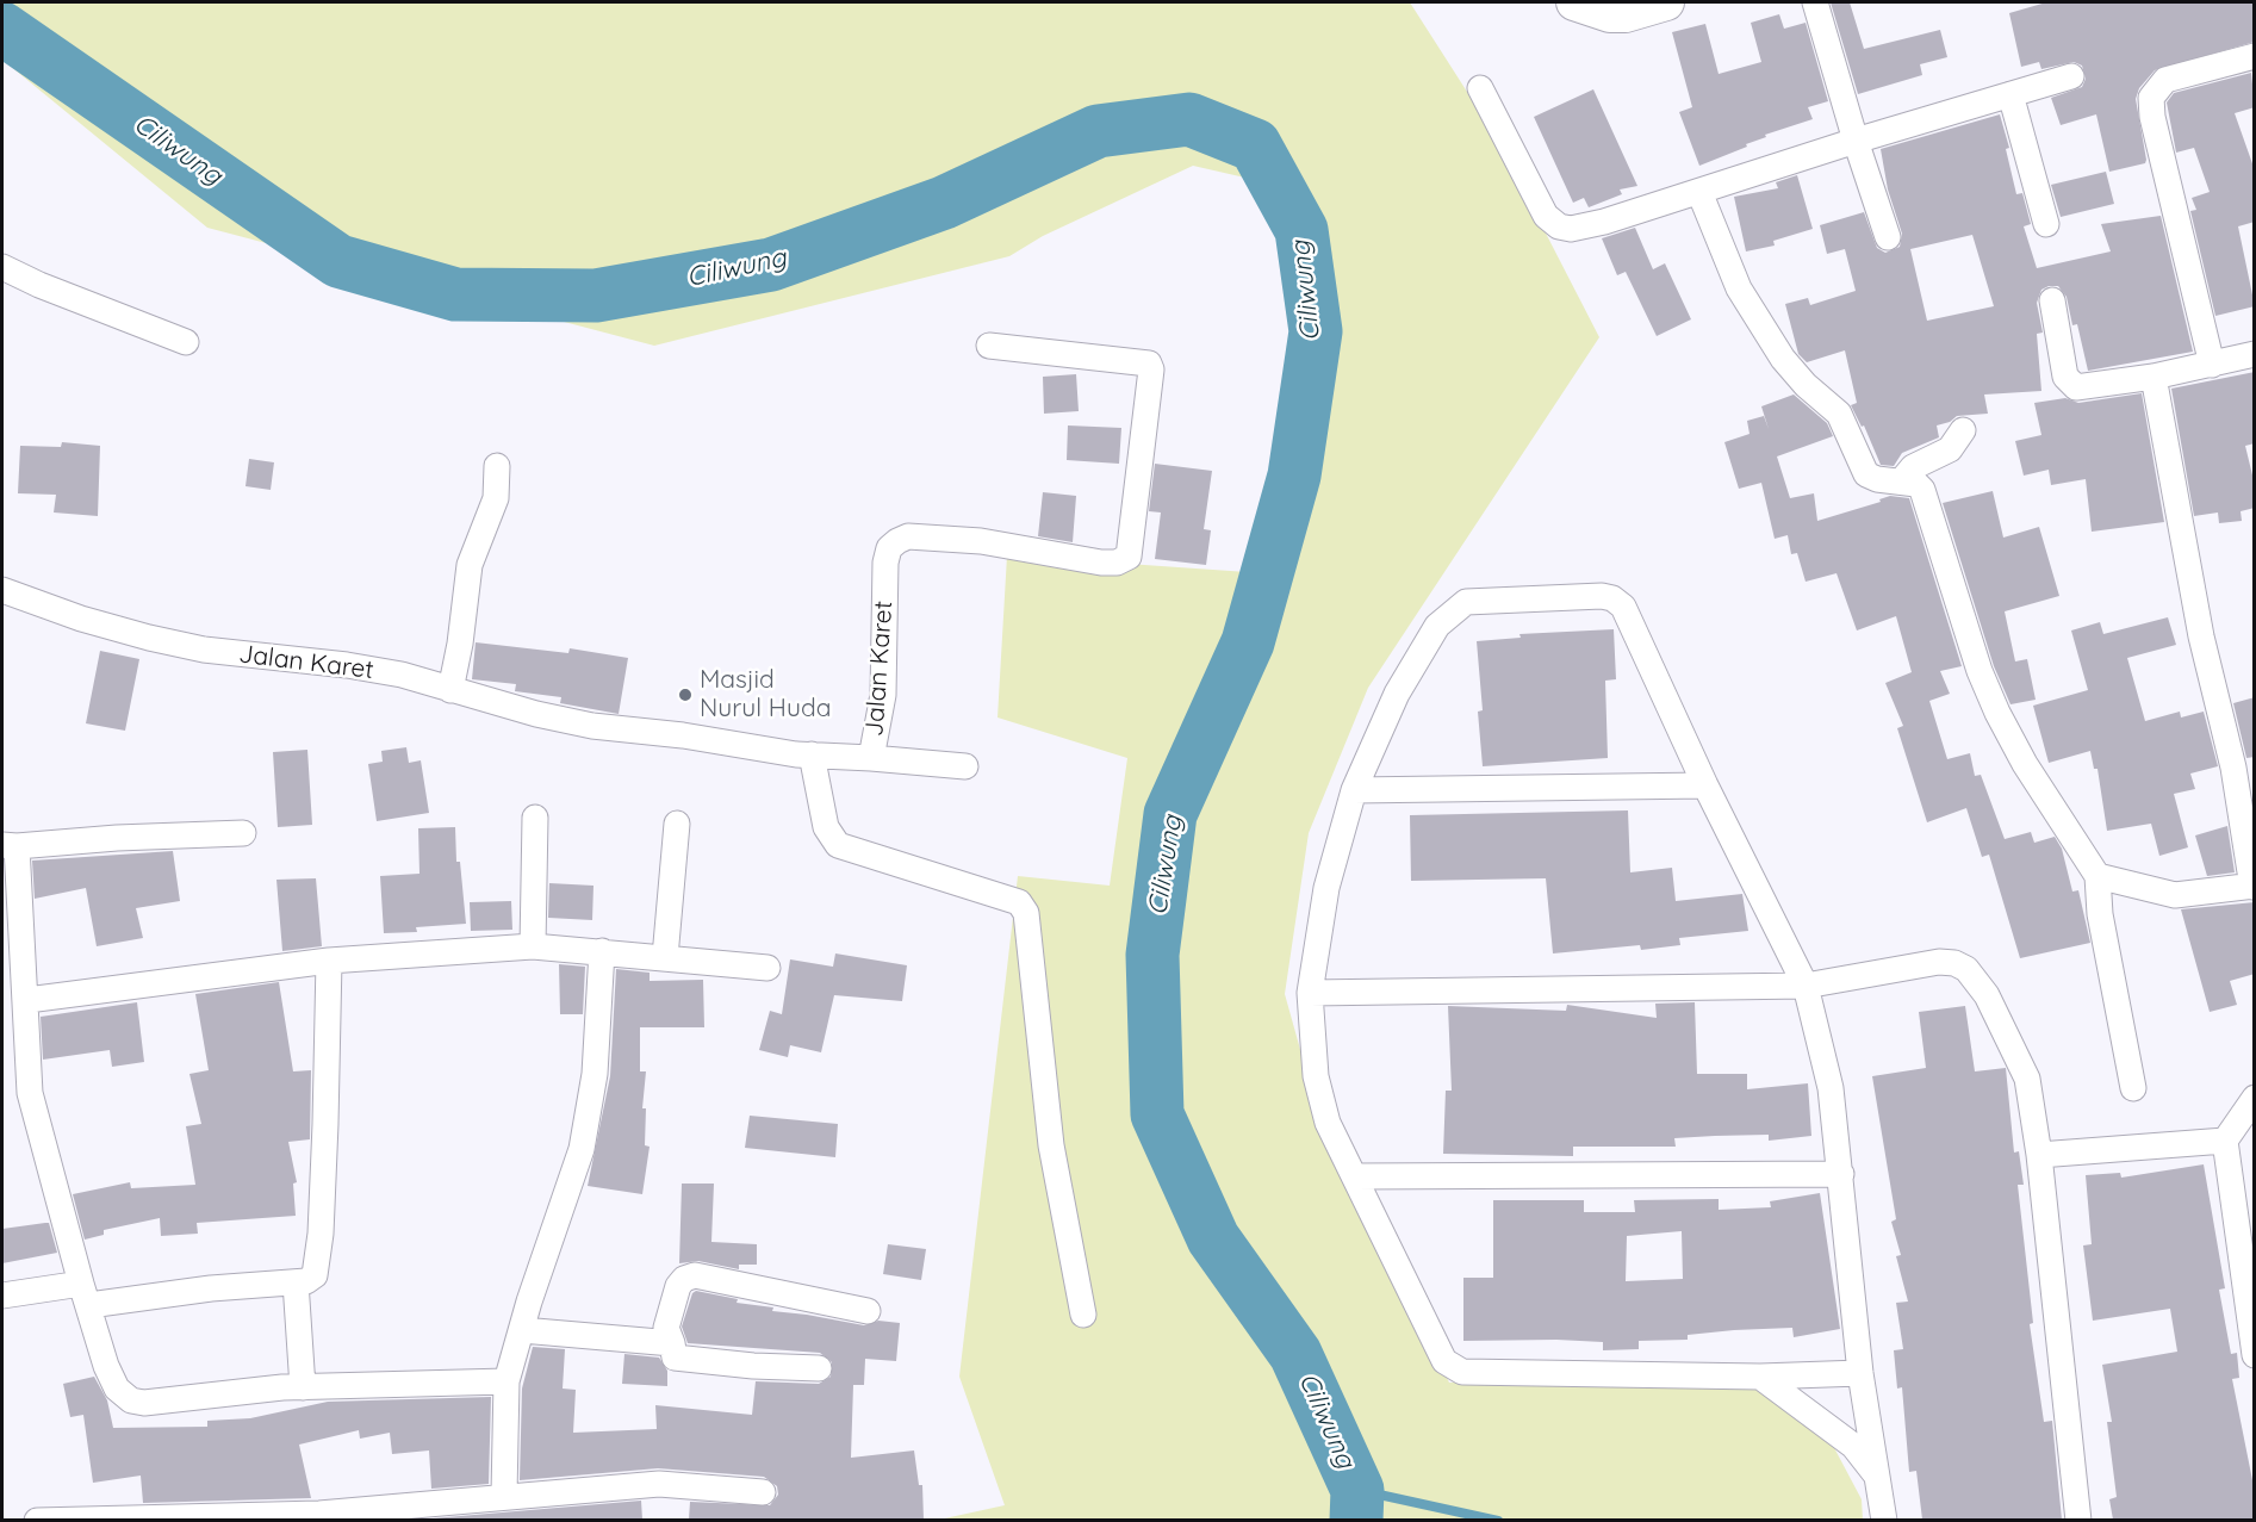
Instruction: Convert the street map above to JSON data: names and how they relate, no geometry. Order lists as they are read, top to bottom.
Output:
{
  "streets": {
    "street": ["Jalan Karet"]
  },
  "water": ["Ciliwung"],
  "places": ["Masjid Nurul Huda"]
}
